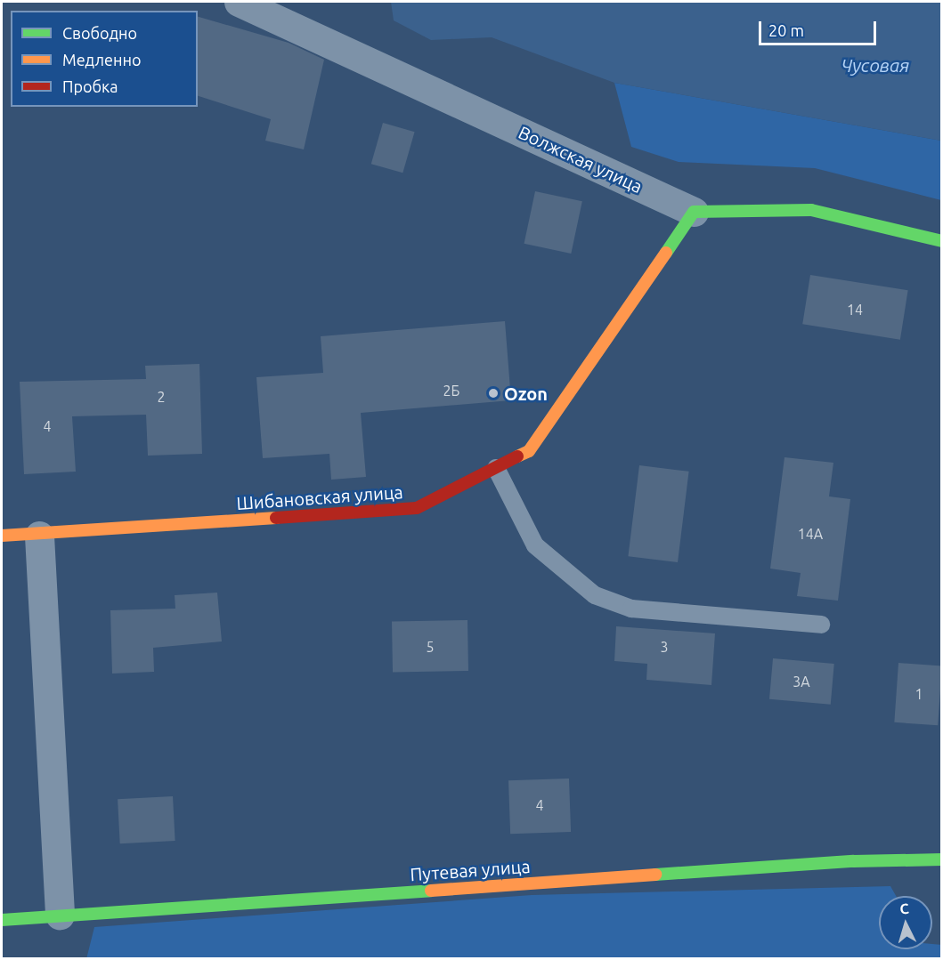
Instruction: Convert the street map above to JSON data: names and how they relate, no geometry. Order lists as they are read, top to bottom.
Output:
{
  "streets": {
    "street": ["Волжская улица", "Шибановская улица", "Путевая улица"]
  },
  "crossings": [
    ["Волжская улица", "Шибановская улица"]
  ],
  "water": ["Чусовая"],
  "places": ["Ozon"],
  "house_numbers": [
    "14",
    "2Б",
    "2",
    "4",
    "14А",
    "5",
    "3",
    "3А",
    "1",
    "4"
  ],
  "legend": ["Свободно", "Медленно", "Пробка"],
  "scale_bar": "20 m",
  "north": "top"
}
